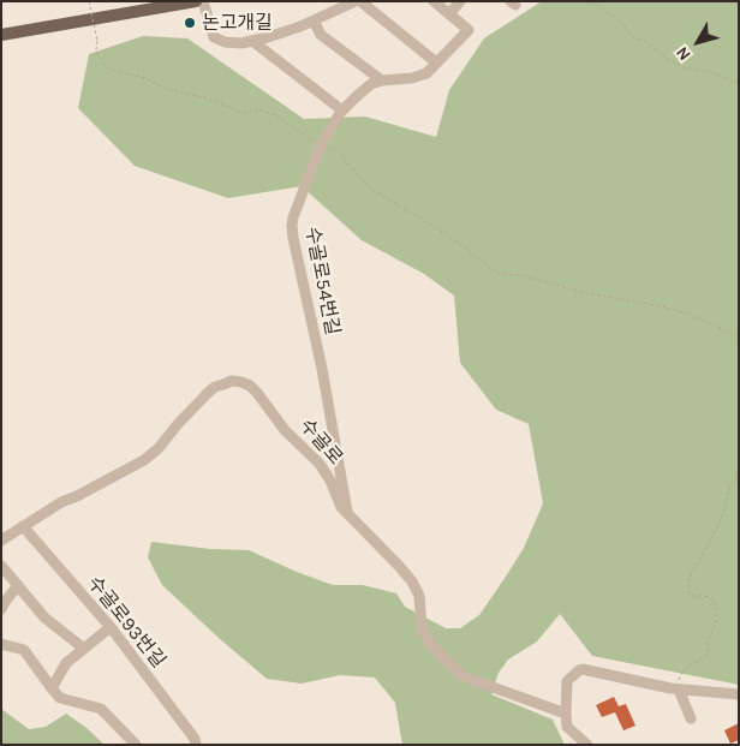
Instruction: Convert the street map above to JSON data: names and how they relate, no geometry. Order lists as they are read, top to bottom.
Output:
{
  "streets": {
    "street": ["수골로54번길", "수골로", "수골로93번길"]
  },
  "crossings": [
    ["수골로54번길", "수골로"],
    ["수골로", "수골로93번길"]
  ],
  "places": ["논고개길"],
  "north": "bottom left"
}
